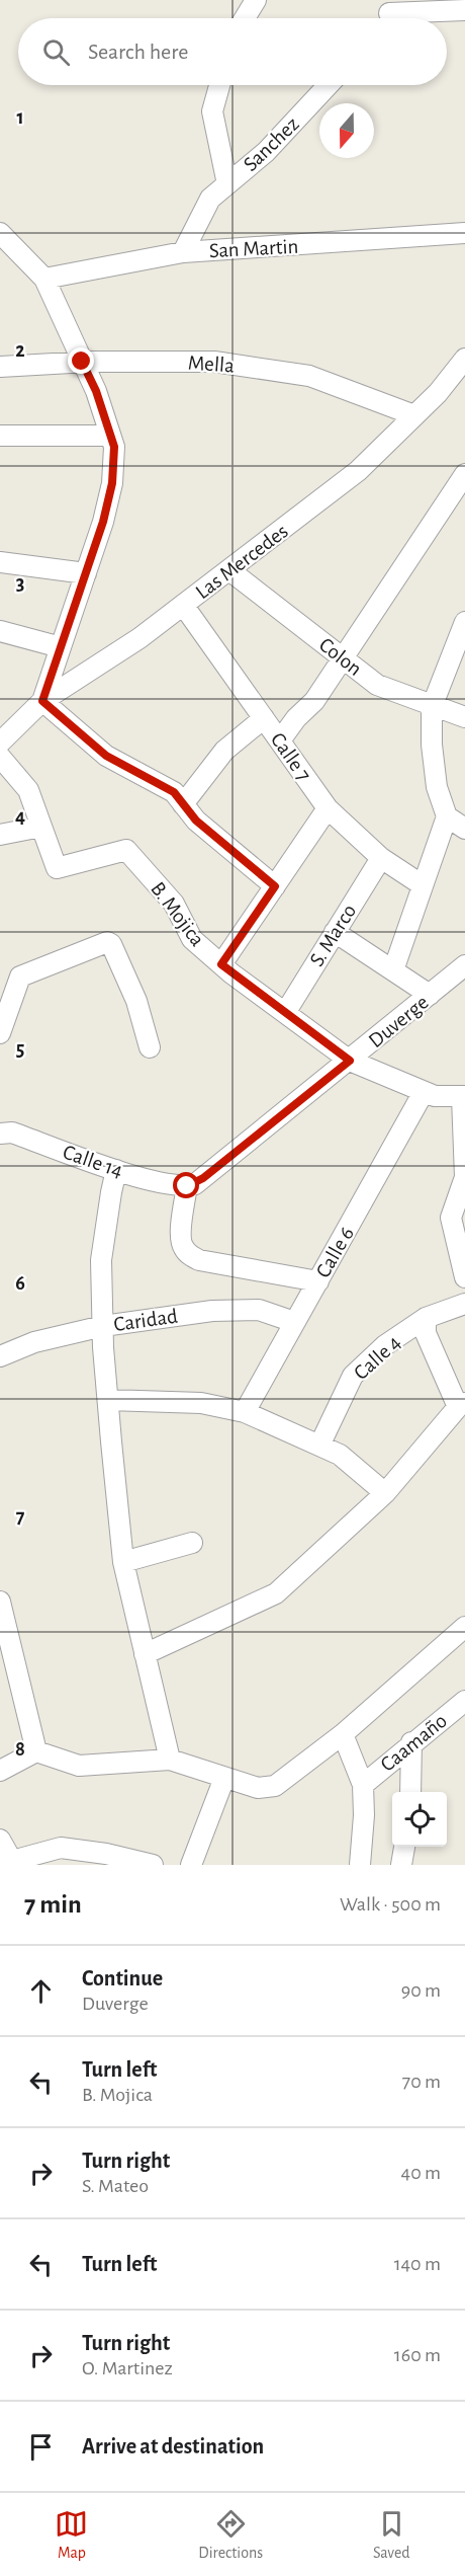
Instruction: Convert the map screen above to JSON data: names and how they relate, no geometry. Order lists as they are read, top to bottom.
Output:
{
  "streets": {
    "street": [
      "Sanchez",
      "San Martin",
      "Mella",
      "Las Mercedes",
      "Colon",
      "Calle 7",
      "B. Mojica",
      "S. Marco",
      "Duverge",
      "Calle 14",
      "Calle 6",
      "Caridad",
      "Calle 4",
      "Caamaño"
    ]
  },
  "crossings": [
    ["Sanchez", "San Martin"],
    ["Mella", "Las Mercedes"],
    ["Las Mercedes", "Colon"],
    ["Las Mercedes", "Calle 7"],
    ["Calle 7", "S. Marco"],
    ["B. Mojica", "S. Marco"],
    ["B. Mojica", "Duverge"],
    ["B. Mojica", "Calle 6"],
    ["Duverge", "Calle 14"],
    ["Calle 6", "Caridad"]
  ],
  "north": "bottom",
  "page": {
    "search": "Search here",
    "heading": ["7 min", "Walk · 500 m"],
    "list": [
      ["Continue", "Duverge", "90 m"],
      ["Turn left", "B. Mojica", "70 m"],
      ["Turn right", "S. Mateo", "40 m"],
      ["Turn left", "140 m"],
      ["Turn right", "O. Martinez", "160 m"],
      "Arrive at destination"
    ],
    "nav": ["Map", "Directions", "Saved"]
  },
  "grid": {
    "rows": [
      "1",
      "2",
      "3",
      "4",
      "5",
      "6",
      "7",
      "8"
    ]
  }
}
